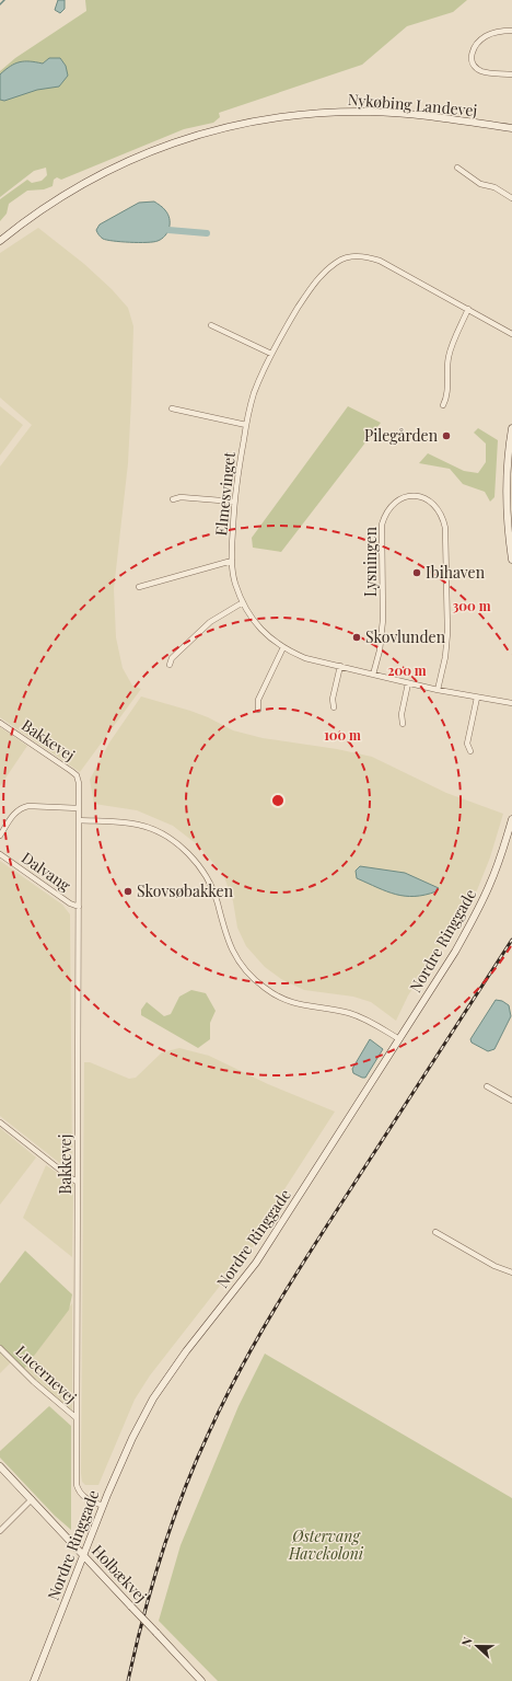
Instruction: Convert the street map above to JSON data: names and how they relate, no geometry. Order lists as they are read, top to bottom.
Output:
{
  "streets": {
    "street": [
      "Nykøbing Landevej",
      "Elmesvinget",
      "Lysningen",
      "Bakkevej",
      "Dalvang",
      "Nordre Ringgade",
      "Lucernevej",
      "Holbækvej"
    ]
  },
  "crossings": [
    ["Elmesvinget", "Lysningen"],
    ["Bakkevej", "Dalvang"],
    ["Bakkevej", "Nordre Ringgade"],
    ["Bakkevej", "Lucernevej"],
    ["Nordre Ringgade", "Holbækvej"]
  ],
  "parks": ["Østervang Havekoloni"],
  "places": [
    "Pilegården",
    "Ibihaven",
    "Skovlunden",
    "Skovsøbakken"
  ],
  "north": "left",
  "rings": ["300 m", "200 m", "100 m"]
}
